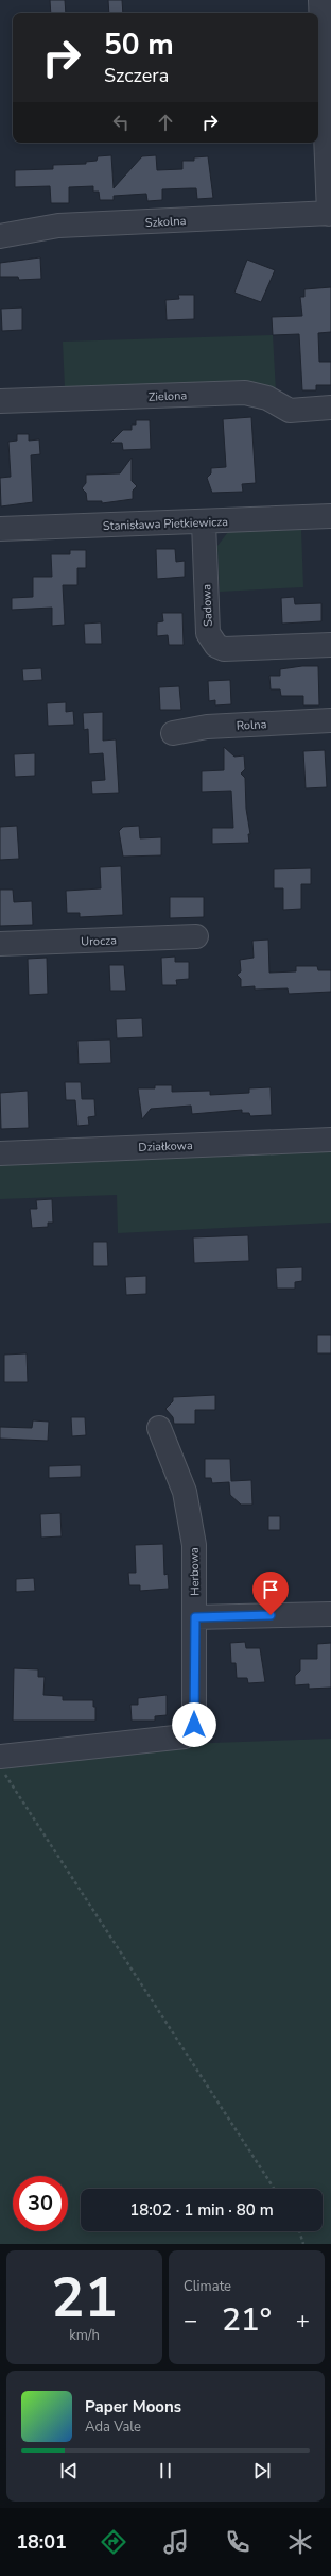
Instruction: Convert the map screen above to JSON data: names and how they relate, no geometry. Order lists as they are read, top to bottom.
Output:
{
  "streets": {
    "street": [
      "Szkolna",
      "Zielona",
      "Stanisława Pietkiewicza",
      "Sadowa",
      "Rolna",
      "Urocza",
      "Działkowa",
      "Herbowa"
    ]
  },
  "crossings": [
    ["Stanisława Pietkiewicza", "Sadowa"]
  ],
  "page": {
    "turn": ["50 m", "Szczera"],
    "limit": "30",
    "trip": "18:02 · 1 min · 80 m",
    "tile": [
      ["21", "km/h"],
      "Climate"
    ],
    "heat": ["−", "21°", "+"],
    "song": ["Paper Moons", "Ada Vale"],
    "tabs": "18:01"
  }
}
